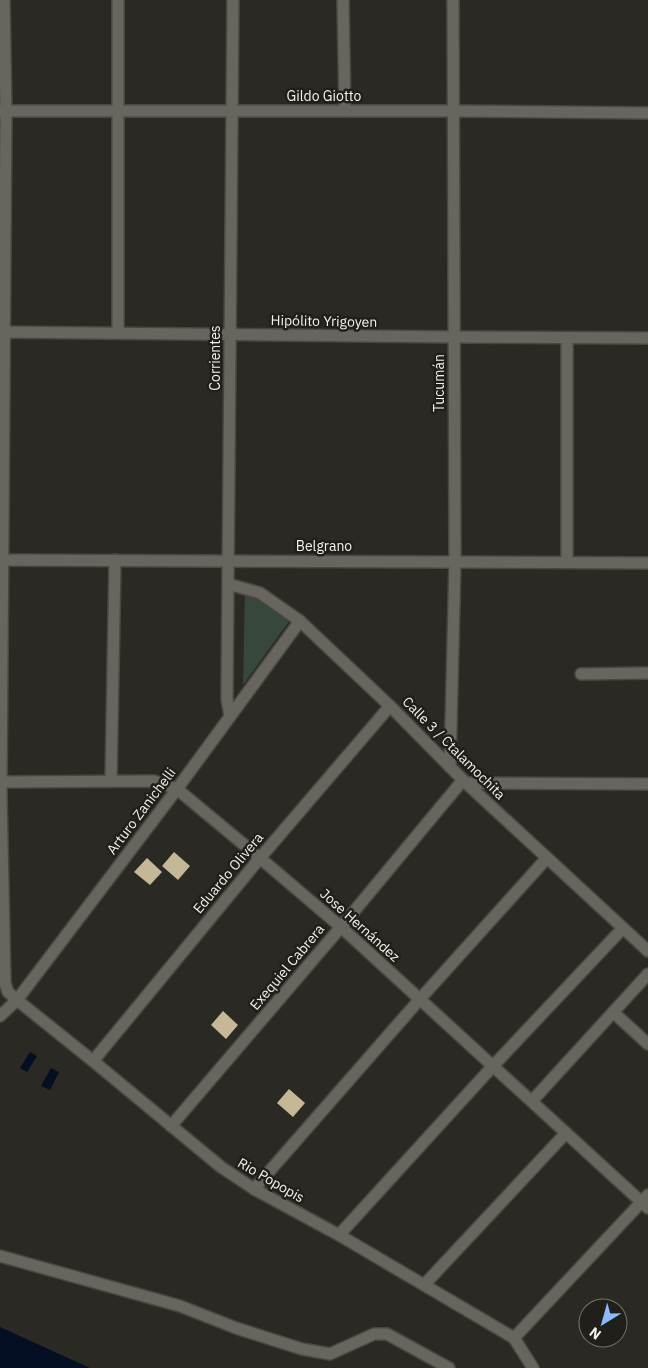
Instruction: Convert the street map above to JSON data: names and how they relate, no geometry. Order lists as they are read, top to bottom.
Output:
{
  "streets": {
    "street": [
      "Gildo Giotto",
      "Hipólito Yrigoyen",
      "Corrientes",
      "Tucumán",
      "Belgrano",
      "Calle 3 / Ctalamochita",
      "Arturo Zanichelli",
      "Eduardo Olivera",
      "Jose Hernández",
      "Exequiel Cabrera",
      "Rio Popopis"
    ]
  },
  "crossings": [
    ["Gildo Giotto", "Corrientes"],
    ["Gildo Giotto", "Tucumán"],
    ["Hipólito Yrigoyen", "Corrientes"],
    ["Hipólito Yrigoyen", "Tucumán"],
    ["Corrientes", "Belgrano"],
    ["Corrientes", "Calle 3 / Ctalamochita"],
    ["Corrientes", "Arturo Zanichelli"],
    ["Tucumán", "Belgrano"],
    ["Tucumán", "Calle 3 / Ctalamochita"],
    ["Calle 3 / Ctalamochita", "Arturo Zanichelli"],
    ["Calle 3 / Ctalamochita", "Eduardo Olivera"],
    ["Calle 3 / Ctalamochita", "Exequiel Cabrera"],
    ["Arturo Zanichelli", "Jose Hernández"],
    ["Arturo Zanichelli", "Rio Popopis"],
    ["Eduardo Olivera", "Jose Hernández"],
    ["Eduardo Olivera", "Rio Popopis"],
    ["Jose Hernández", "Exequiel Cabrera"],
    ["Jose Hernández", "Rio Popopis"],
    ["Exequiel Cabrera", "Rio Popopis"]
  ],
  "north": "bottom left"
}
